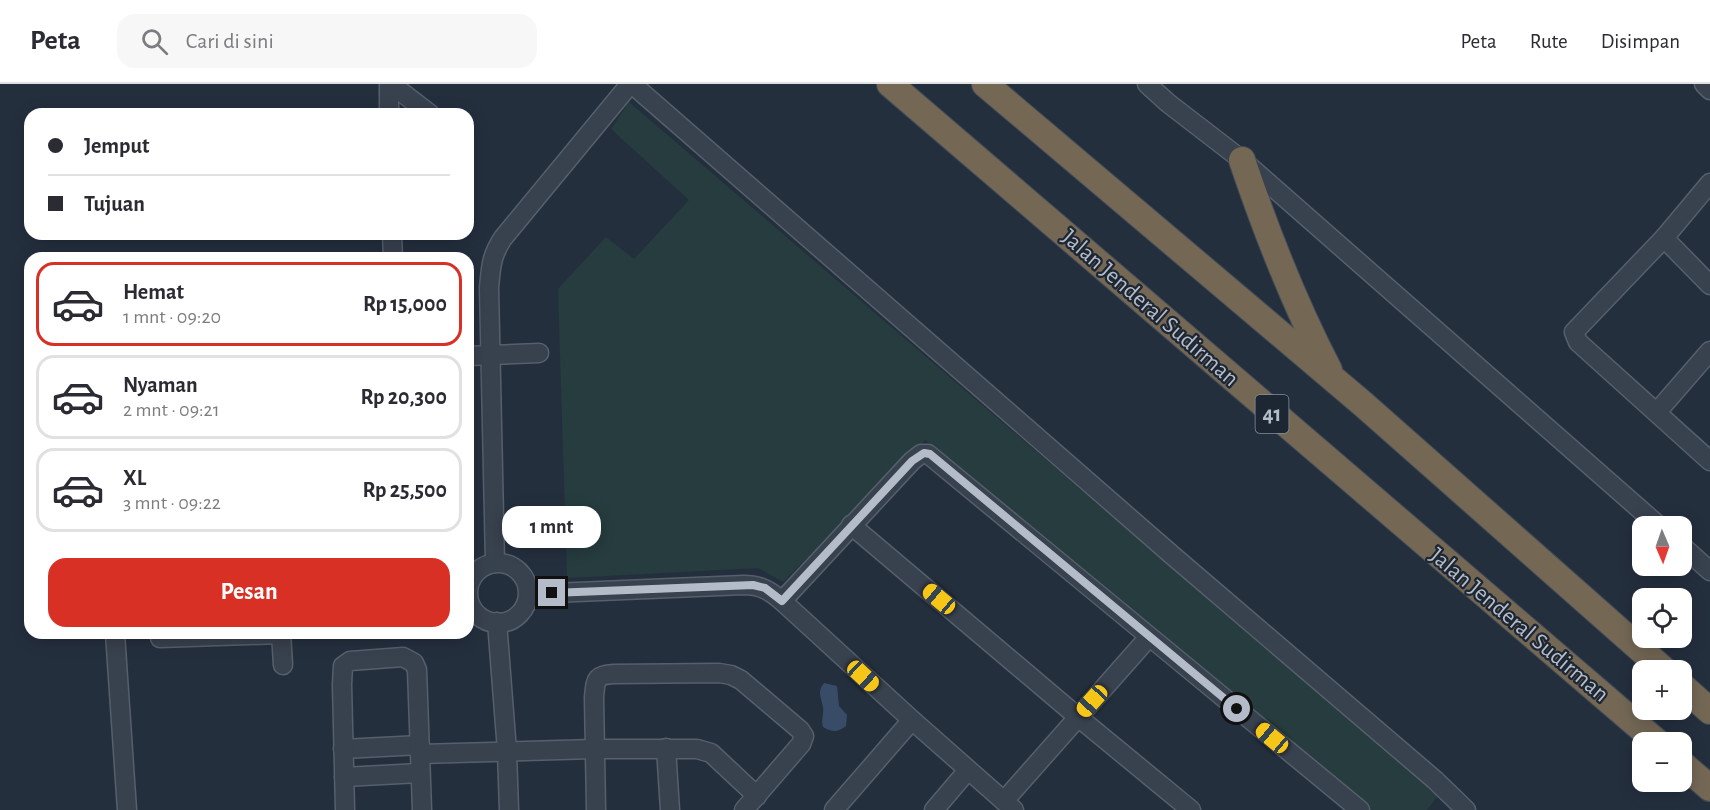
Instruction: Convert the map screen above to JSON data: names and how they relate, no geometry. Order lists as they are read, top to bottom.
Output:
{
  "streets": {
    "highway": ["Jalan Jenderal Sudirman", "41"]
  },
  "north": "bottom",
  "page": {
    "header": "Peta",
    "search": "Cari di sini",
    "nav": ["Peta", "Rute", "Disimpan"],
    "banner": ["Jemput", "Tujuan"],
    "list": [
      {
        "name": "Hemat",
        "note": "1 mnt · 09:20",
        "value": "Rp 15,000"
      },
      {
        "name": "Nyaman",
        "note": "2 mnt · 09:21",
        "value": "Rp 20,300"
      },
      {
        "name": "XL",
        "note": "3 mnt · 09:22",
        "value": "Rp 25,500"
      }
    ],
    "bubble": "1 mnt",
    "map_buttons": ["+", "−"],
    "buttons": "Pesan"
  }
}
